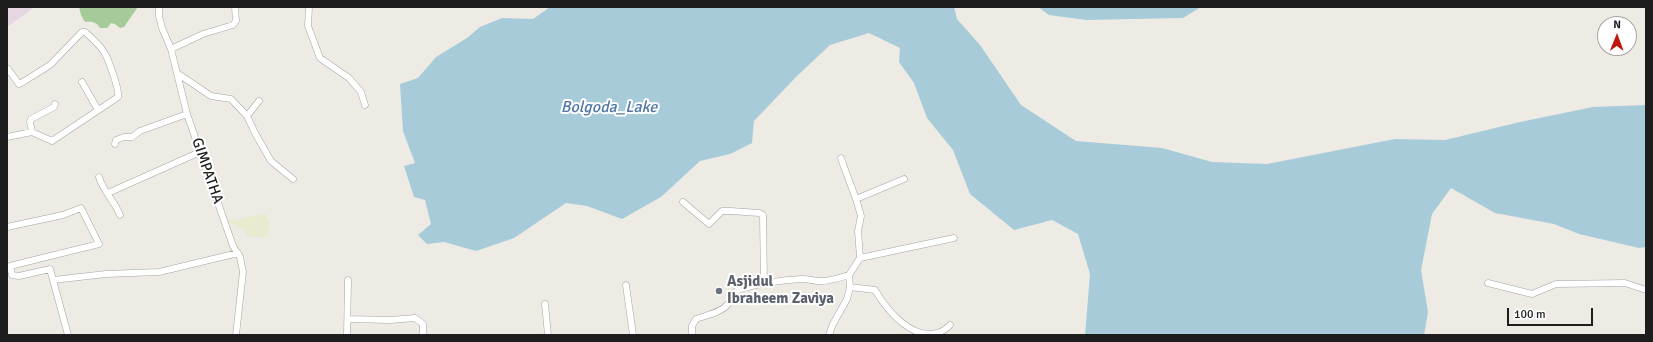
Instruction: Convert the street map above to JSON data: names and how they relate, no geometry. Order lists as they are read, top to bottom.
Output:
{
  "streets": {
    "street": ["GIMPATHA"]
  },
  "water": ["Bolgoda_Lake"],
  "places": ["Asjidul Ibraheem Zaviya"],
  "scale_bar": "100 m",
  "north": "top"
}
